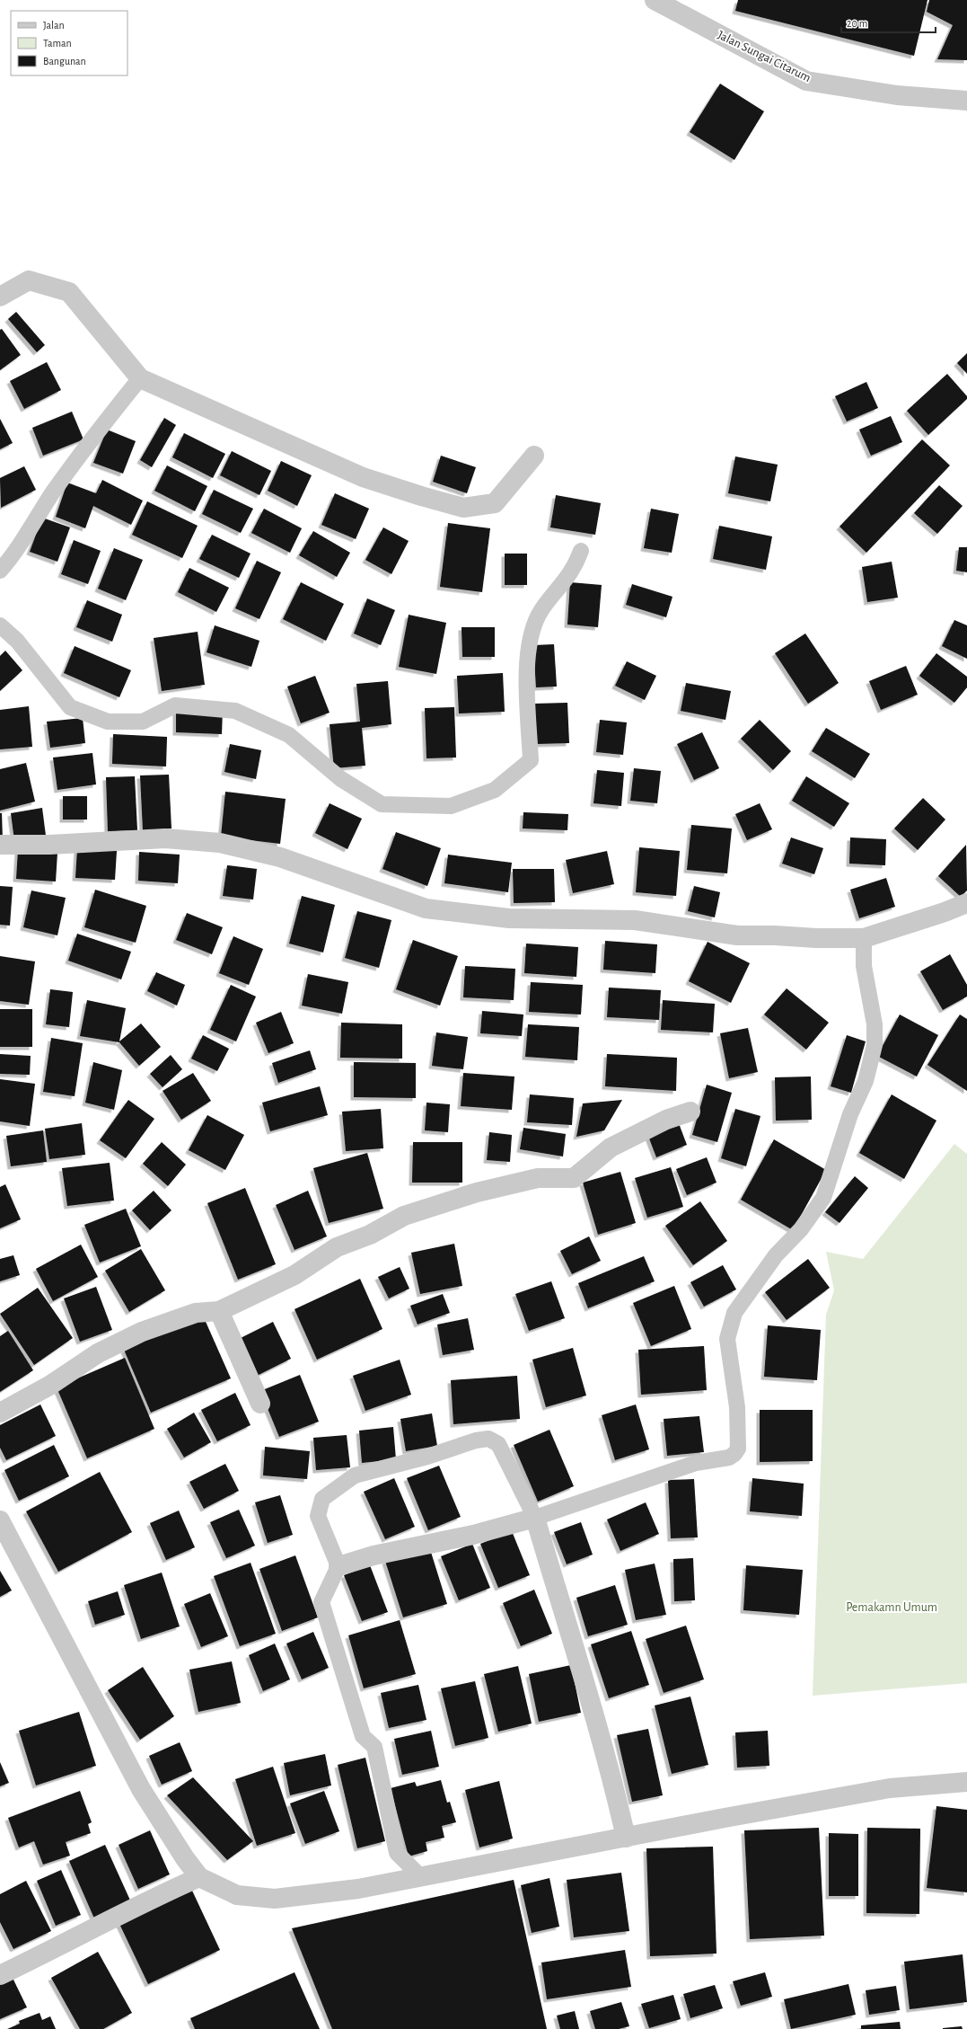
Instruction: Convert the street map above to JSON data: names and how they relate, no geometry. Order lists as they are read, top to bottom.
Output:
{
  "streets": {
    "street": ["Jalan Sungai Citarum"]
  },
  "parks": ["Pemakamn Umum"],
  "legend": ["Jalan", "Taman", "Bangunan"],
  "scale_bar": "20 m"
}
